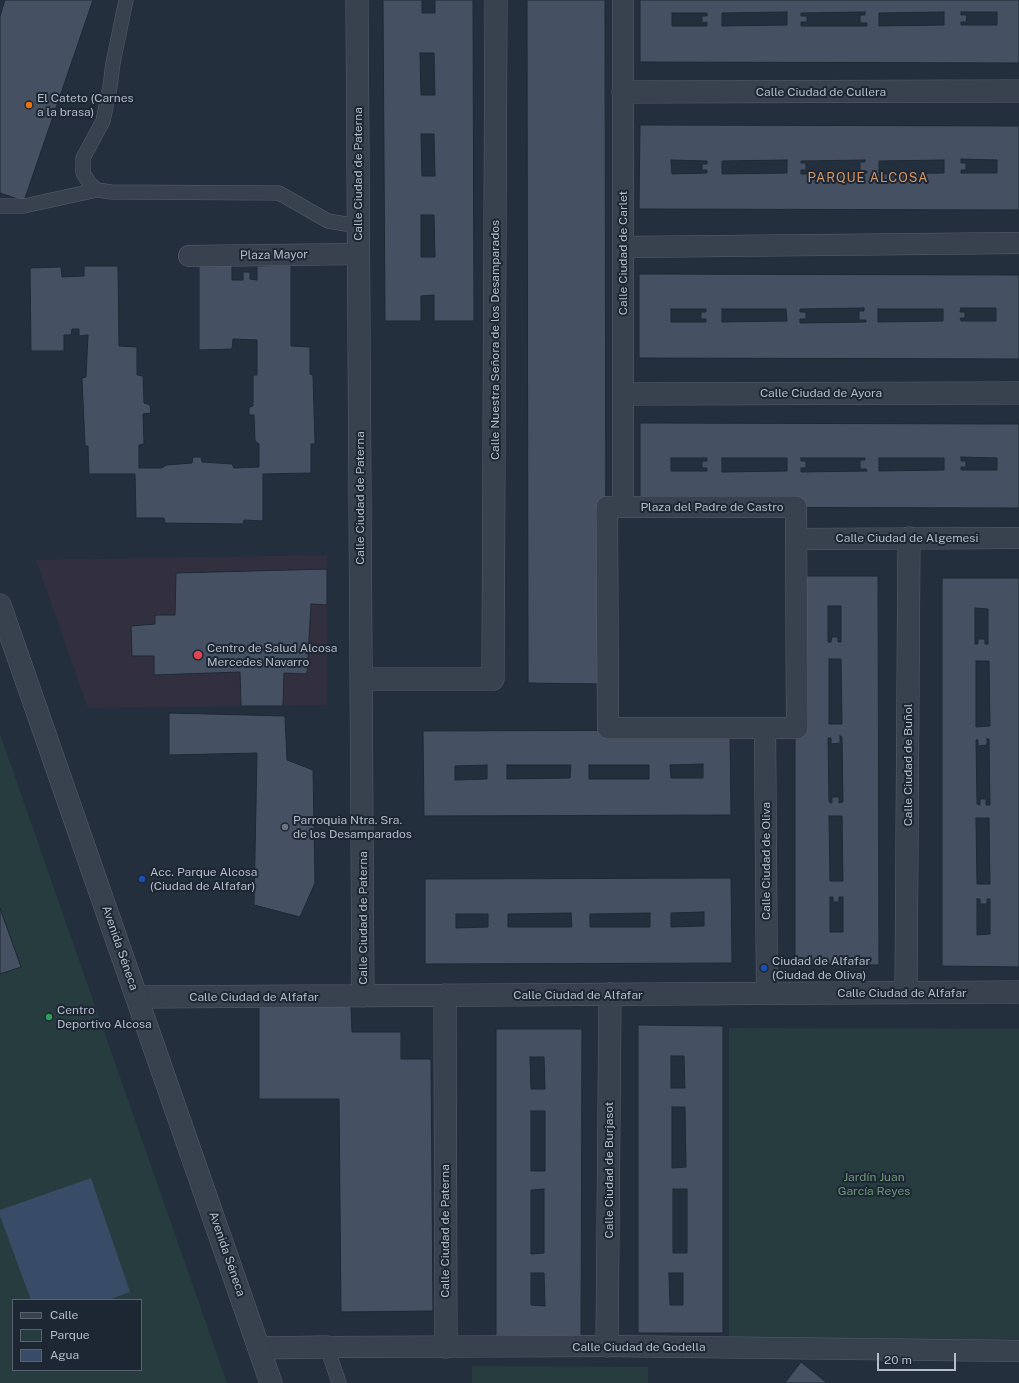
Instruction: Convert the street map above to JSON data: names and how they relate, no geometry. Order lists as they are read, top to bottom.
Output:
{
  "streets": {
    "street": [
      "Calle Ciudad de Cullera",
      "Calle Ciudad de Paterna",
      "Calle Ciudad de Carlet",
      "Plaza Mayor",
      "Calle Nuestra Señora de los Desamparados",
      "Calle Ciudad de Ayora",
      "Plaza del Padre de Castro",
      "Calle Ciudad de Algemesi",
      "Calle Ciudad de Buñol",
      "Calle Ciudad de Oliva",
      "Avenida Séneca",
      "Calle Ciudad de Alfafar",
      "Calle Ciudad de Burjasot",
      "Calle Ciudad de Godella"
    ]
  },
  "crossings": [
    ["Calle Ciudad de Cullera", "Calle Ciudad de Carlet"],
    ["Calle Ciudad de Paterna", "Plaza Mayor"],
    ["Calle Ciudad de Paterna", "Calle Nuestra Señora de los Desamparados"],
    ["Calle Ciudad de Paterna", "Calle Ciudad de Alfafar"],
    ["Calle Ciudad de Paterna", "Calle Ciudad de Godella"],
    ["Calle Ciudad de Carlet", "Calle Ciudad de Ayora"],
    ["Calle Ciudad de Carlet", "Plaza del Padre de Castro"],
    ["Plaza del Padre de Castro", "Calle Ciudad de Algemesi"],
    ["Plaza del Padre de Castro", "Calle Ciudad de Oliva"],
    ["Calle Ciudad de Algemesi", "Calle Ciudad de Buñol"],
    ["Calle Ciudad de Buñol", "Calle Ciudad de Alfafar"],
    ["Calle Ciudad de Oliva", "Calle Ciudad de Alfafar"],
    ["Avenida Séneca", "Calle Ciudad de Alfafar"],
    ["Avenida Séneca", "Calle Ciudad de Godella"],
    ["Calle Ciudad de Alfafar", "Calle Ciudad de Burjasot"],
    ["Calle Ciudad de Burjasot", "Calle Ciudad de Godella"]
  ],
  "districts": ["PARQUE ALCOSA"],
  "parks": ["Jardín Juan García Reyes"],
  "places": [
    "El Cateto (Carnes a la brasa)",
    "Centro de Salud Alcosa Mercedes Navarro",
    "Parroquia Ntra. Sra. de los Desamparados",
    "Acc. Parque Alcosa (Ciudad de Alfafar)",
    "Ciudad de Alfafar (Ciudad de Oliva)",
    "Centro Deportivo Alcosa"
  ],
  "legend": ["Calle", "Parque", "Agua"],
  "scale_bar": "20 m"
}
